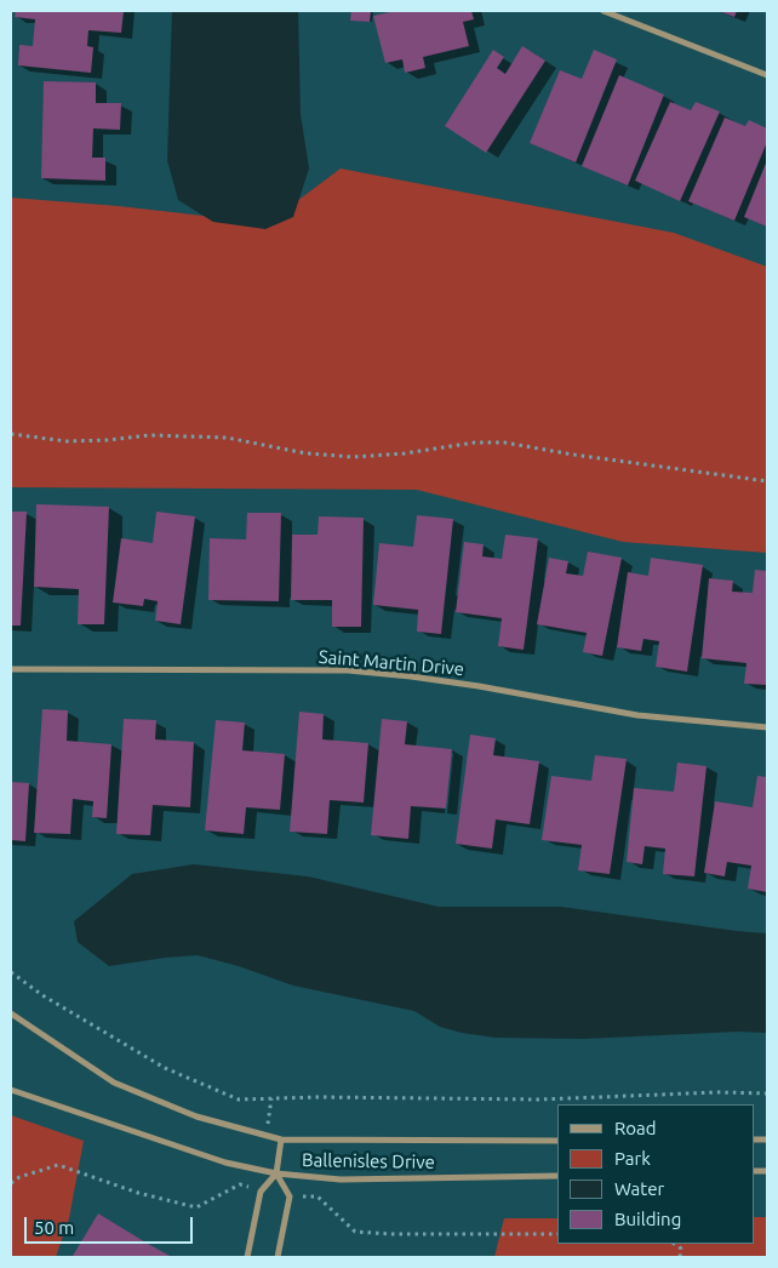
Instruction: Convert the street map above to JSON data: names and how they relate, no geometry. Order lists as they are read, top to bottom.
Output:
{
  "streets": {
    "street": ["Saint Martin Drive", "Ballenisles Drive"]
  },
  "legend": [
    "Road",
    "Park",
    "Water",
    "Building"
  ],
  "scale_bar": "50 m"
}
